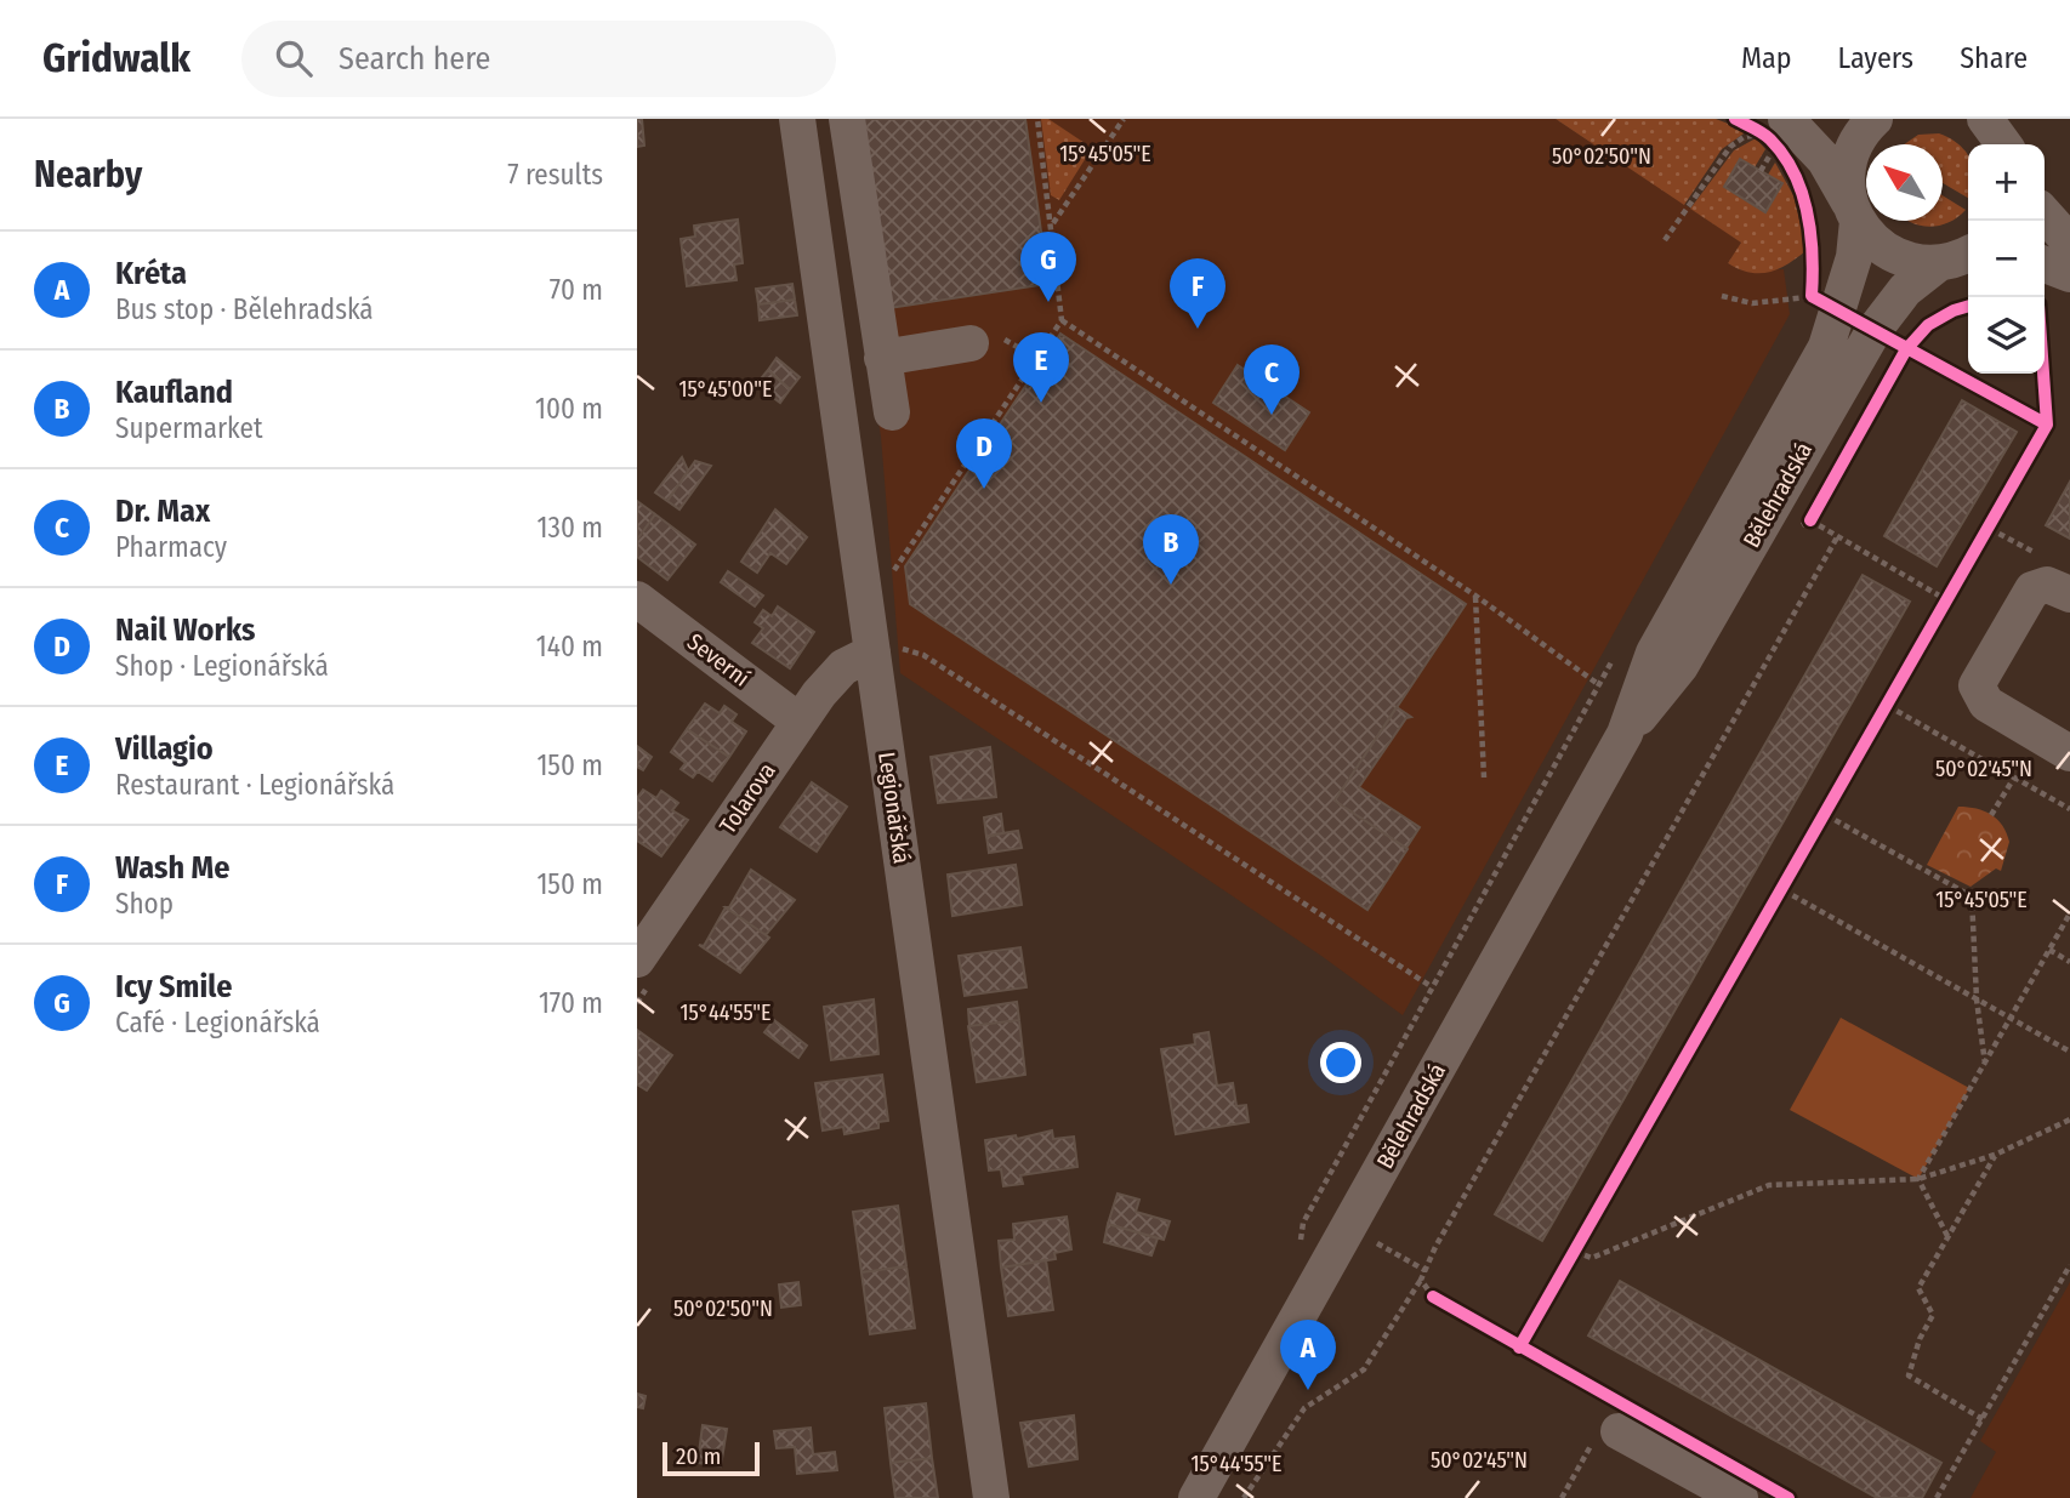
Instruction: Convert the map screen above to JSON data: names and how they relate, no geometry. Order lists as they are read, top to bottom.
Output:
{
  "streets": {
    "street": [
      "Bělehradská",
      "Severní",
      "Tolarova",
      "Legionářská"
    ]
  },
  "crossings": [
    ["Severní", "Tolarova"],
    ["Tolarova", "Legionářská"]
  ],
  "scale_bar": "20 m",
  "north": "top left",
  "page": {
    "header": "Gridwalk",
    "search": "Search here",
    "nav": ["Map", "Layers", "Share"],
    "heading": ["Nearby", "7 results"],
    "map_buttons": ["+", "−"],
    "list": [
      {
        "mark": "A",
        "name": "Kréta",
        "note": "Bus stop · Bělehradská",
        "value": "70 m"
      },
      {
        "mark": "B",
        "name": "Kaufland",
        "note": "Supermarket",
        "value": "100 m"
      },
      {
        "mark": "C",
        "name": "Dr. Max",
        "note": "Pharmacy",
        "value": "130 m"
      },
      {
        "mark": "D",
        "name": "Nail Works",
        "note": "Shop · Legionářská",
        "value": "140 m"
      },
      {
        "mark": "E",
        "name": "Villagio",
        "note": "Restaurant · Legionářská",
        "value": "150 m"
      },
      {
        "mark": "F",
        "name": "Wash Me",
        "note": "Shop",
        "value": "150 m"
      },
      {
        "mark": "G",
        "name": "Icy Smile",
        "note": "Café · Legionářská",
        "value": "170 m"
      }
    ],
    "pins": [
      "G",
      "F",
      "E",
      "C",
      "D",
      "B",
      "A"
    ],
    "scale": "20 m"
  },
  "coordinates": [
    "15°45'05\"E",
    "50°02'50\"N",
    "15°45'00\"E",
    "50°02'45\"N",
    "15°44'55\"E"
  ]
}
